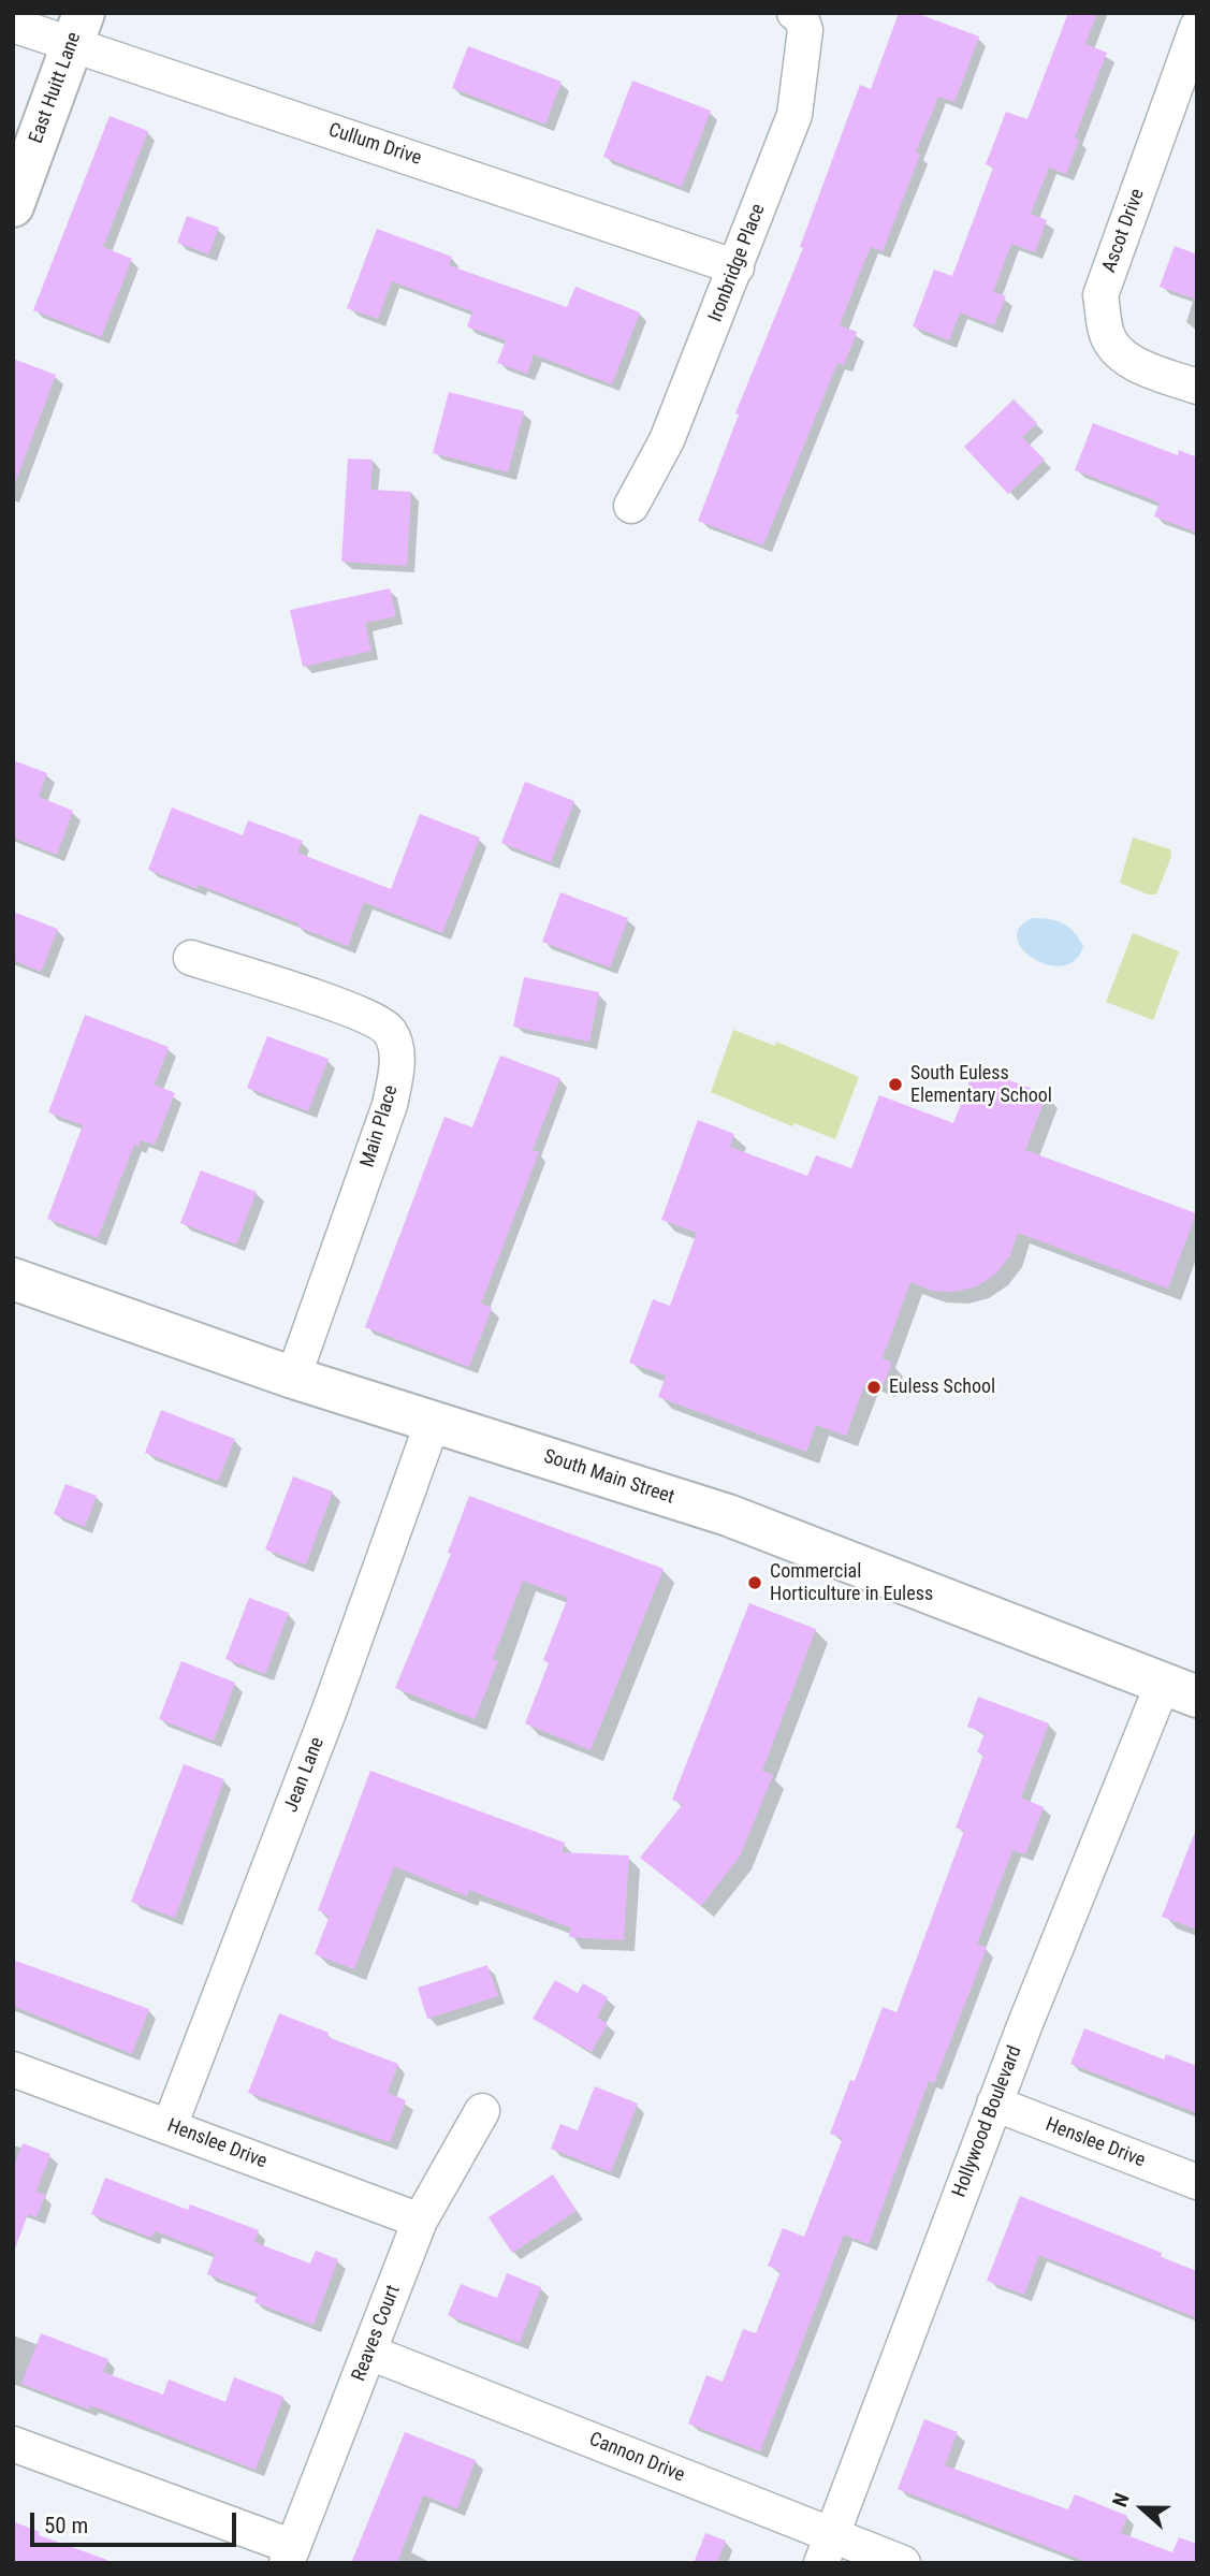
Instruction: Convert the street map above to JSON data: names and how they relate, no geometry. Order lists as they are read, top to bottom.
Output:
{
  "streets": {
    "street": [
      "East Huitt Lane",
      "Cullum Drive",
      "Ascot Drive",
      "Ironbridge Place",
      "Main Place",
      "South Main Street",
      "Jean Lane",
      "Hollywood Boulevard",
      "Henslee Drive",
      "Reaves Court",
      "Cannon Drive"
    ]
  },
  "crossings": [
    ["East Huitt Lane", "Cullum Drive"],
    ["Cullum Drive", "Ironbridge Place"],
    ["Main Place", "South Main Street"],
    ["South Main Street", "Jean Lane"],
    ["South Main Street", "Hollywood Boulevard"],
    ["Jean Lane", "Henslee Drive"],
    ["Hollywood Boulevard", "Henslee Drive"],
    ["Hollywood Boulevard", "Cannon Drive"],
    ["Henslee Drive", "Reaves Court"],
    ["Reaves Court", "Cannon Drive"]
  ],
  "places": ["South Euless Elementary School", "Euless School", "Commercial Horticulture in Euless"],
  "scale_bar": "50 m",
  "north": "left"
}
